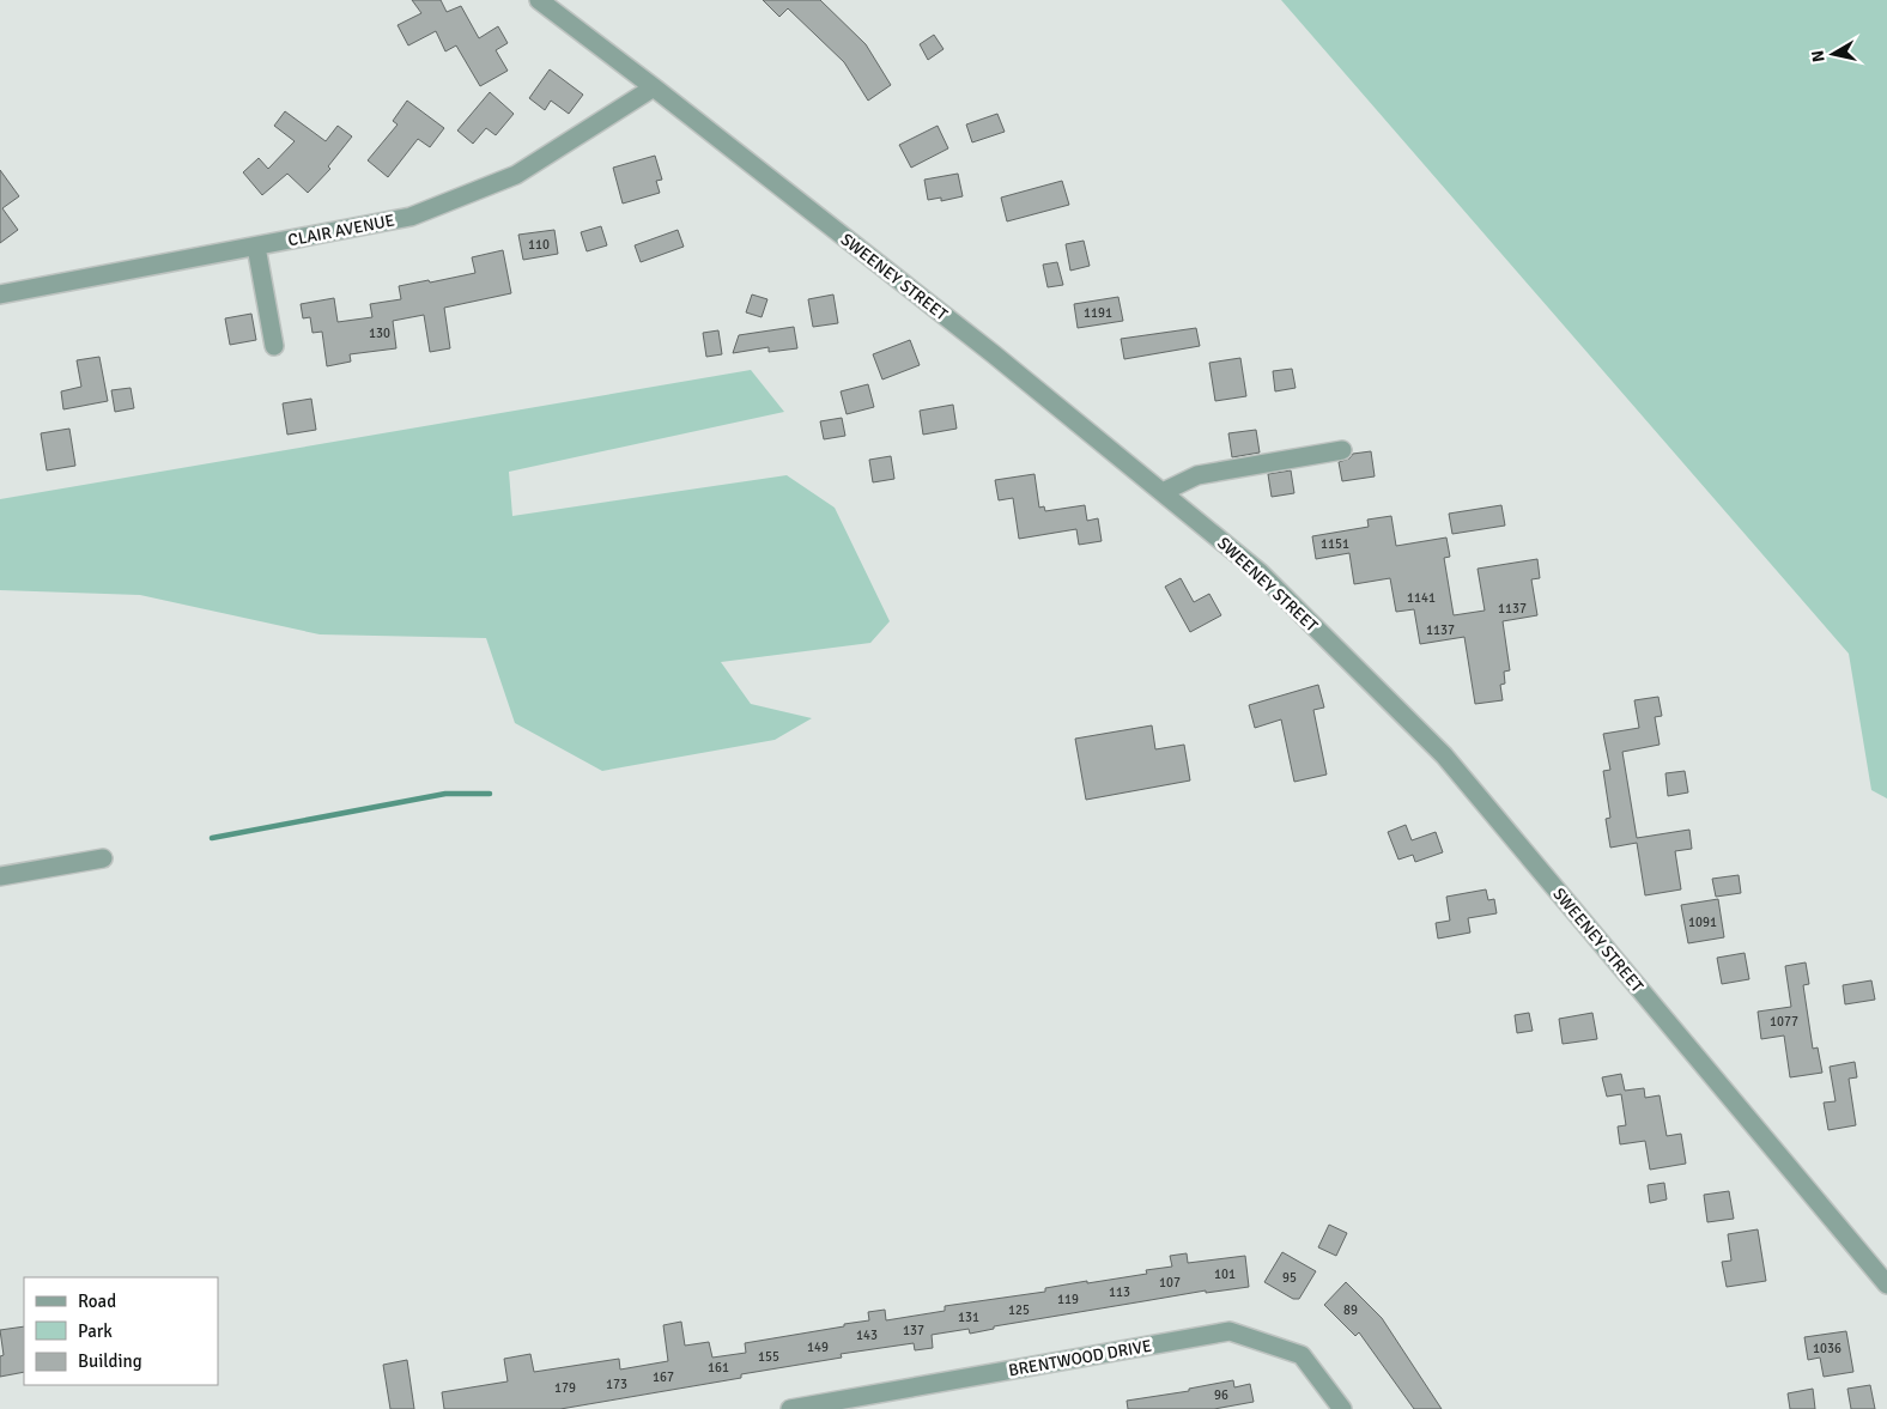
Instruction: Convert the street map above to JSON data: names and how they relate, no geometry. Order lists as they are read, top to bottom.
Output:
{
  "streets": {
    "street": ["CLAIR AVENUE", "SWEENEY STREET", "BRENTWOOD DRIVE"]
  },
  "crossings": [
    ["CLAIR AVENUE", "SWEENEY STREET"]
  ],
  "house_numbers": [
    "110",
    "1191",
    "130",
    "1151",
    "1141",
    "1137",
    "1137",
    "1091",
    "1077",
    "101",
    "95",
    "107",
    "113",
    "119",
    "125",
    "89",
    "131",
    "137",
    "143",
    "149",
    "1036",
    "155",
    "161",
    "167",
    "173",
    "179",
    "96"
  ],
  "legend": ["Road", "Park", "Building"],
  "north": "left"
}
